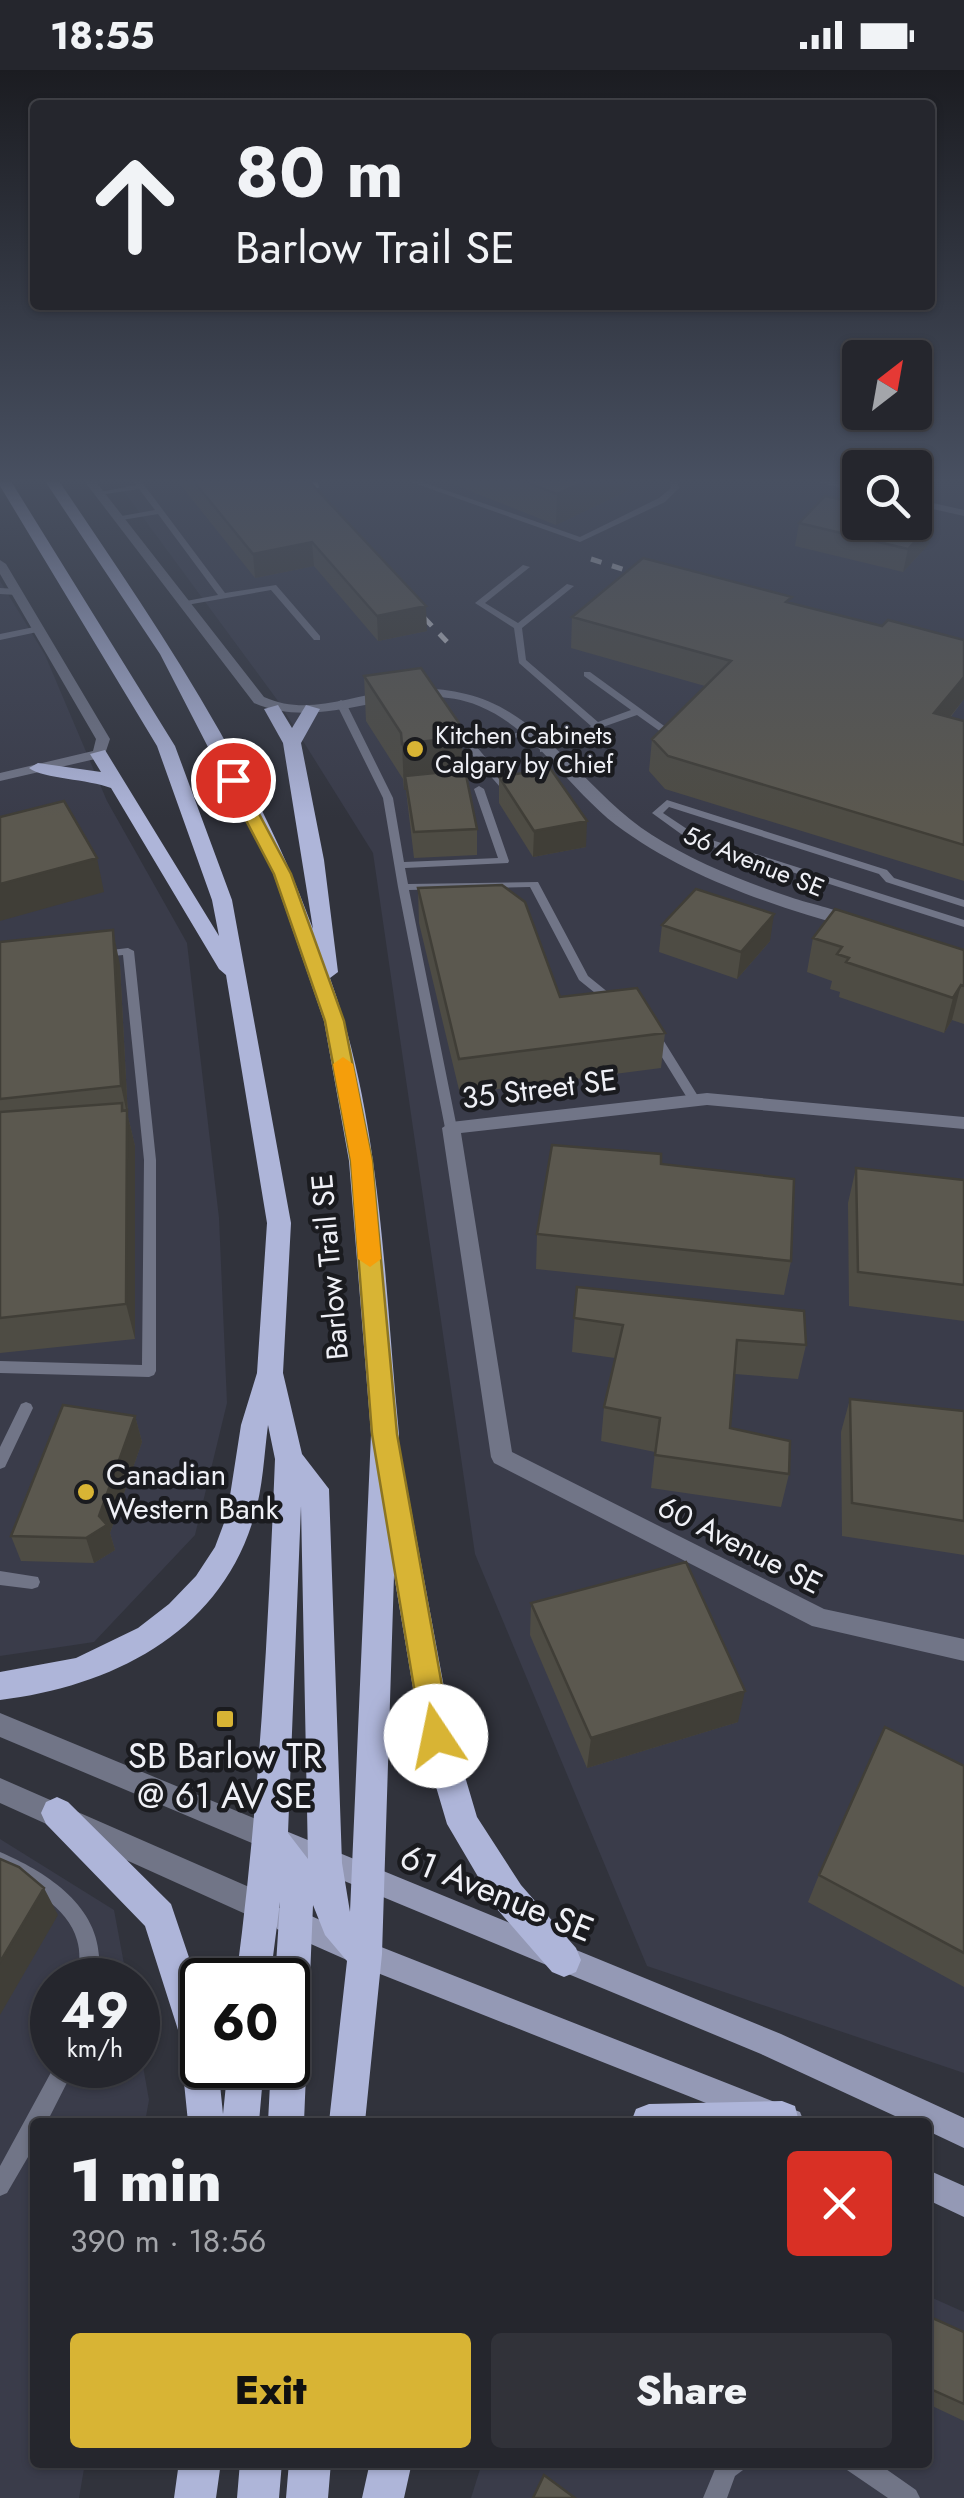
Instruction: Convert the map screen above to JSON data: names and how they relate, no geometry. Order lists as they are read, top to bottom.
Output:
{
  "streets": {
    "main road": ["Barlow Trail SE"],
    "street": [
      "56 Avenue SE",
      "35 Street SE",
      "60 Avenue SE",
      "61 Avenue SE"
    ]
  },
  "crossings": [
    ["35 Street SE", "60 Avenue SE"],
    ["Barlow Trail SE", "61 Avenue SE"]
  ],
  "places": {
    "other": ["Kitchen Cabinets Calgary by Chief", "Canadian Western Bank"],
    "transit": ["SB Barlow TR @ 61 AV SE"]
  },
  "north": "top right",
  "page": {
    "status": "18:55",
    "turn": ["80 m", "Barlow Trail SE"],
    "speed": "49 km/h",
    "limit": "60",
    "heading": ["1 min", "390 m · 18:56"],
    "buttons": ["Exit", "Share"]
  }
}
